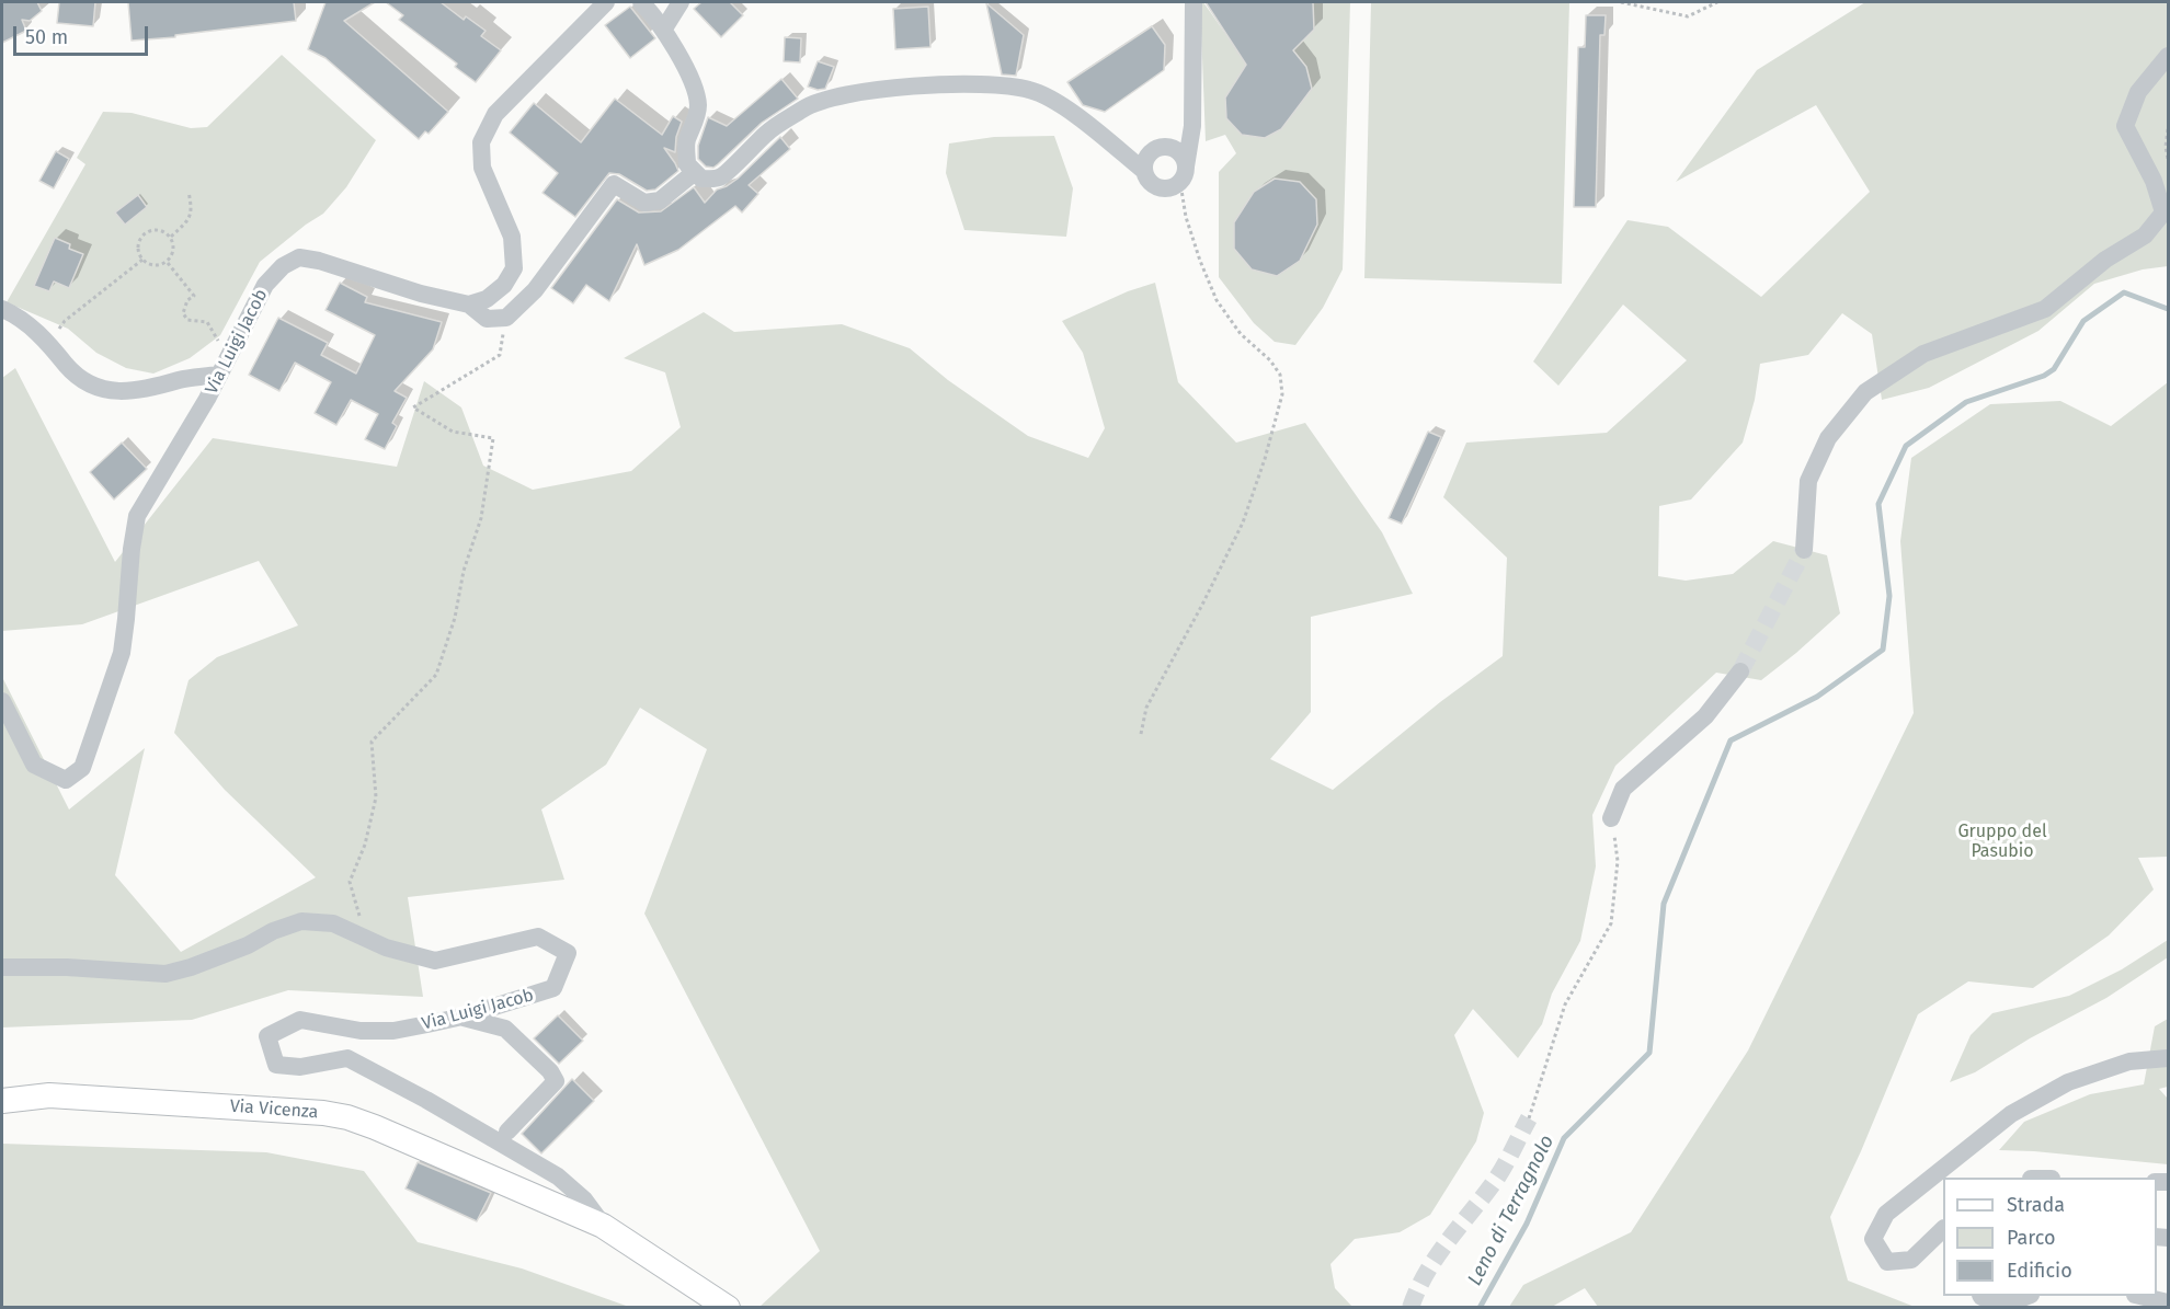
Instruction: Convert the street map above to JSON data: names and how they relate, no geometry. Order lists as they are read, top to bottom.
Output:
{
  "streets": {
    "main road": ["Via Vicenza"],
    "street": ["Via Luigi Jacob"]
  },
  "crossings": [
    ["Via Luigi Jacob", "Via Vicenza"]
  ],
  "water": ["Leno di Terragnolo"],
  "parks": ["Gruppo del Pasubio"],
  "legend": ["Strada", "Parco", "Edificio"],
  "scale_bar": "50 m"
}
